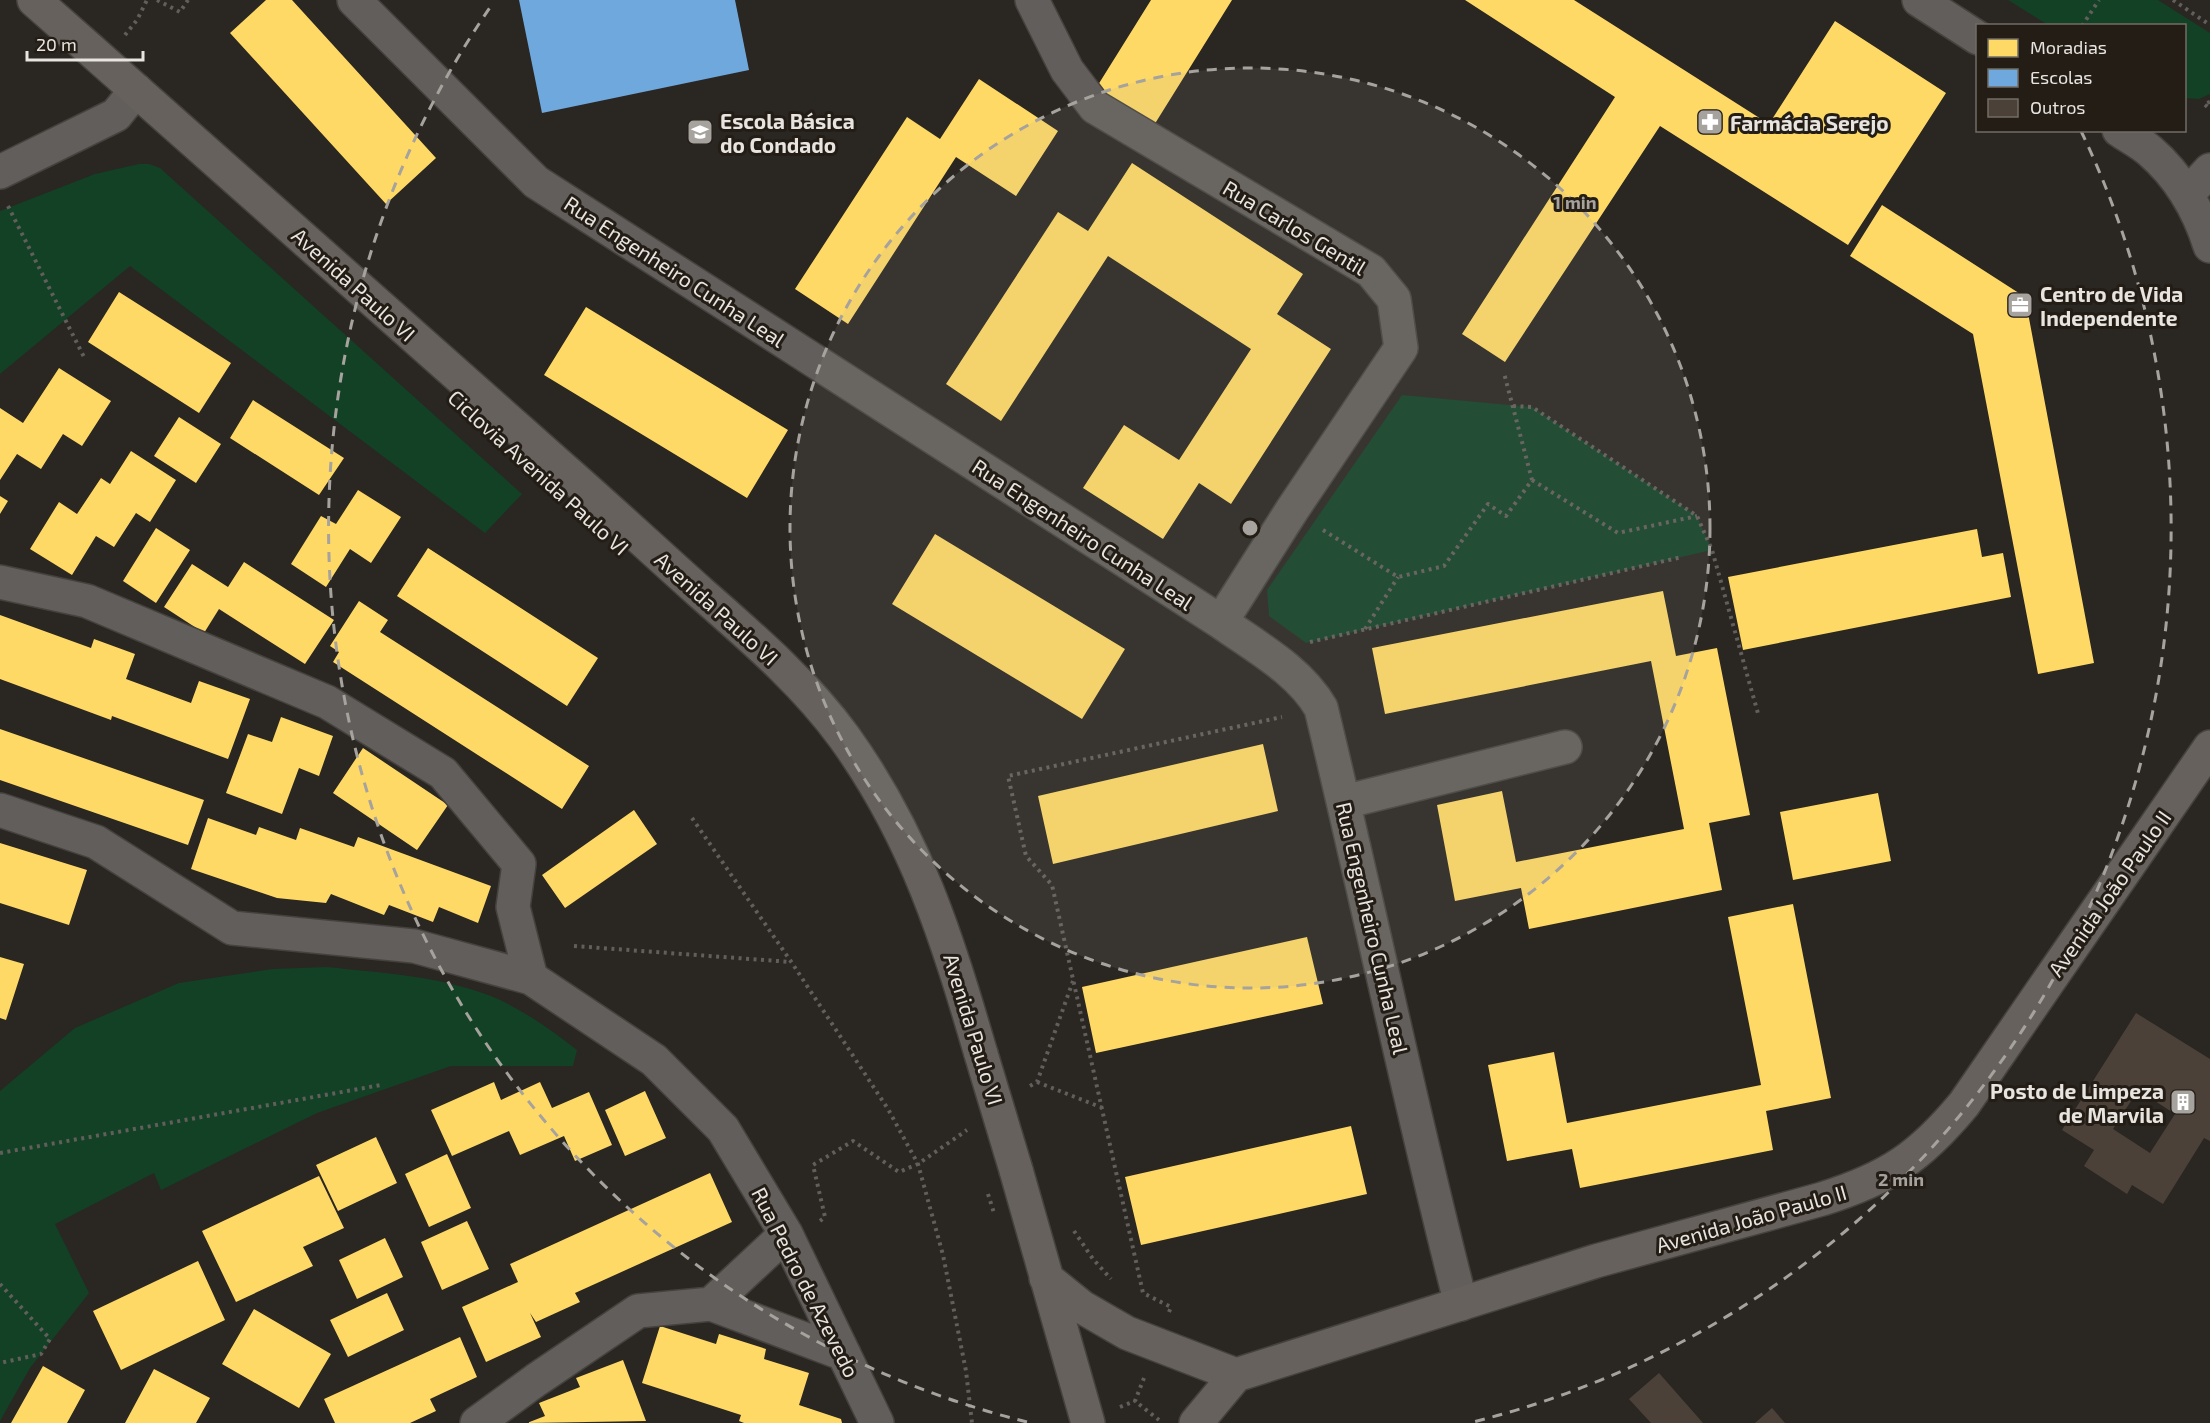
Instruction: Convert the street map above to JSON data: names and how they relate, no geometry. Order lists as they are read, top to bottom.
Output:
{
  "streets": {
    "main road": ["Avenida Paulo VI", "Avenida João Paulo II"],
    "street": ["Rua Carlos Gentil", "Rua Engenheiro Cunha Leal", "Rua Pedro de Azevedo"]
  },
  "crossings": [
    ["Rua Carlos Gentil", "Rua Engenheiro Cunha Leal"],
    ["Rua Engenheiro Cunha Leal", "Avenida João Paulo II"]
  ],
  "places": {
    "pharmacy": ["Farmácia Serejo"],
    "school or university": ["Escola Básica do Condado"],
    "office": ["Centro de Vida Independente"],
    "building": ["Posto de Limpeza de Marvila"]
  },
  "legend": ["Moradias", "Escolas", "Outros"],
  "scale_bar": "20 m",
  "rings": ["1 min", "2 min"]
}
